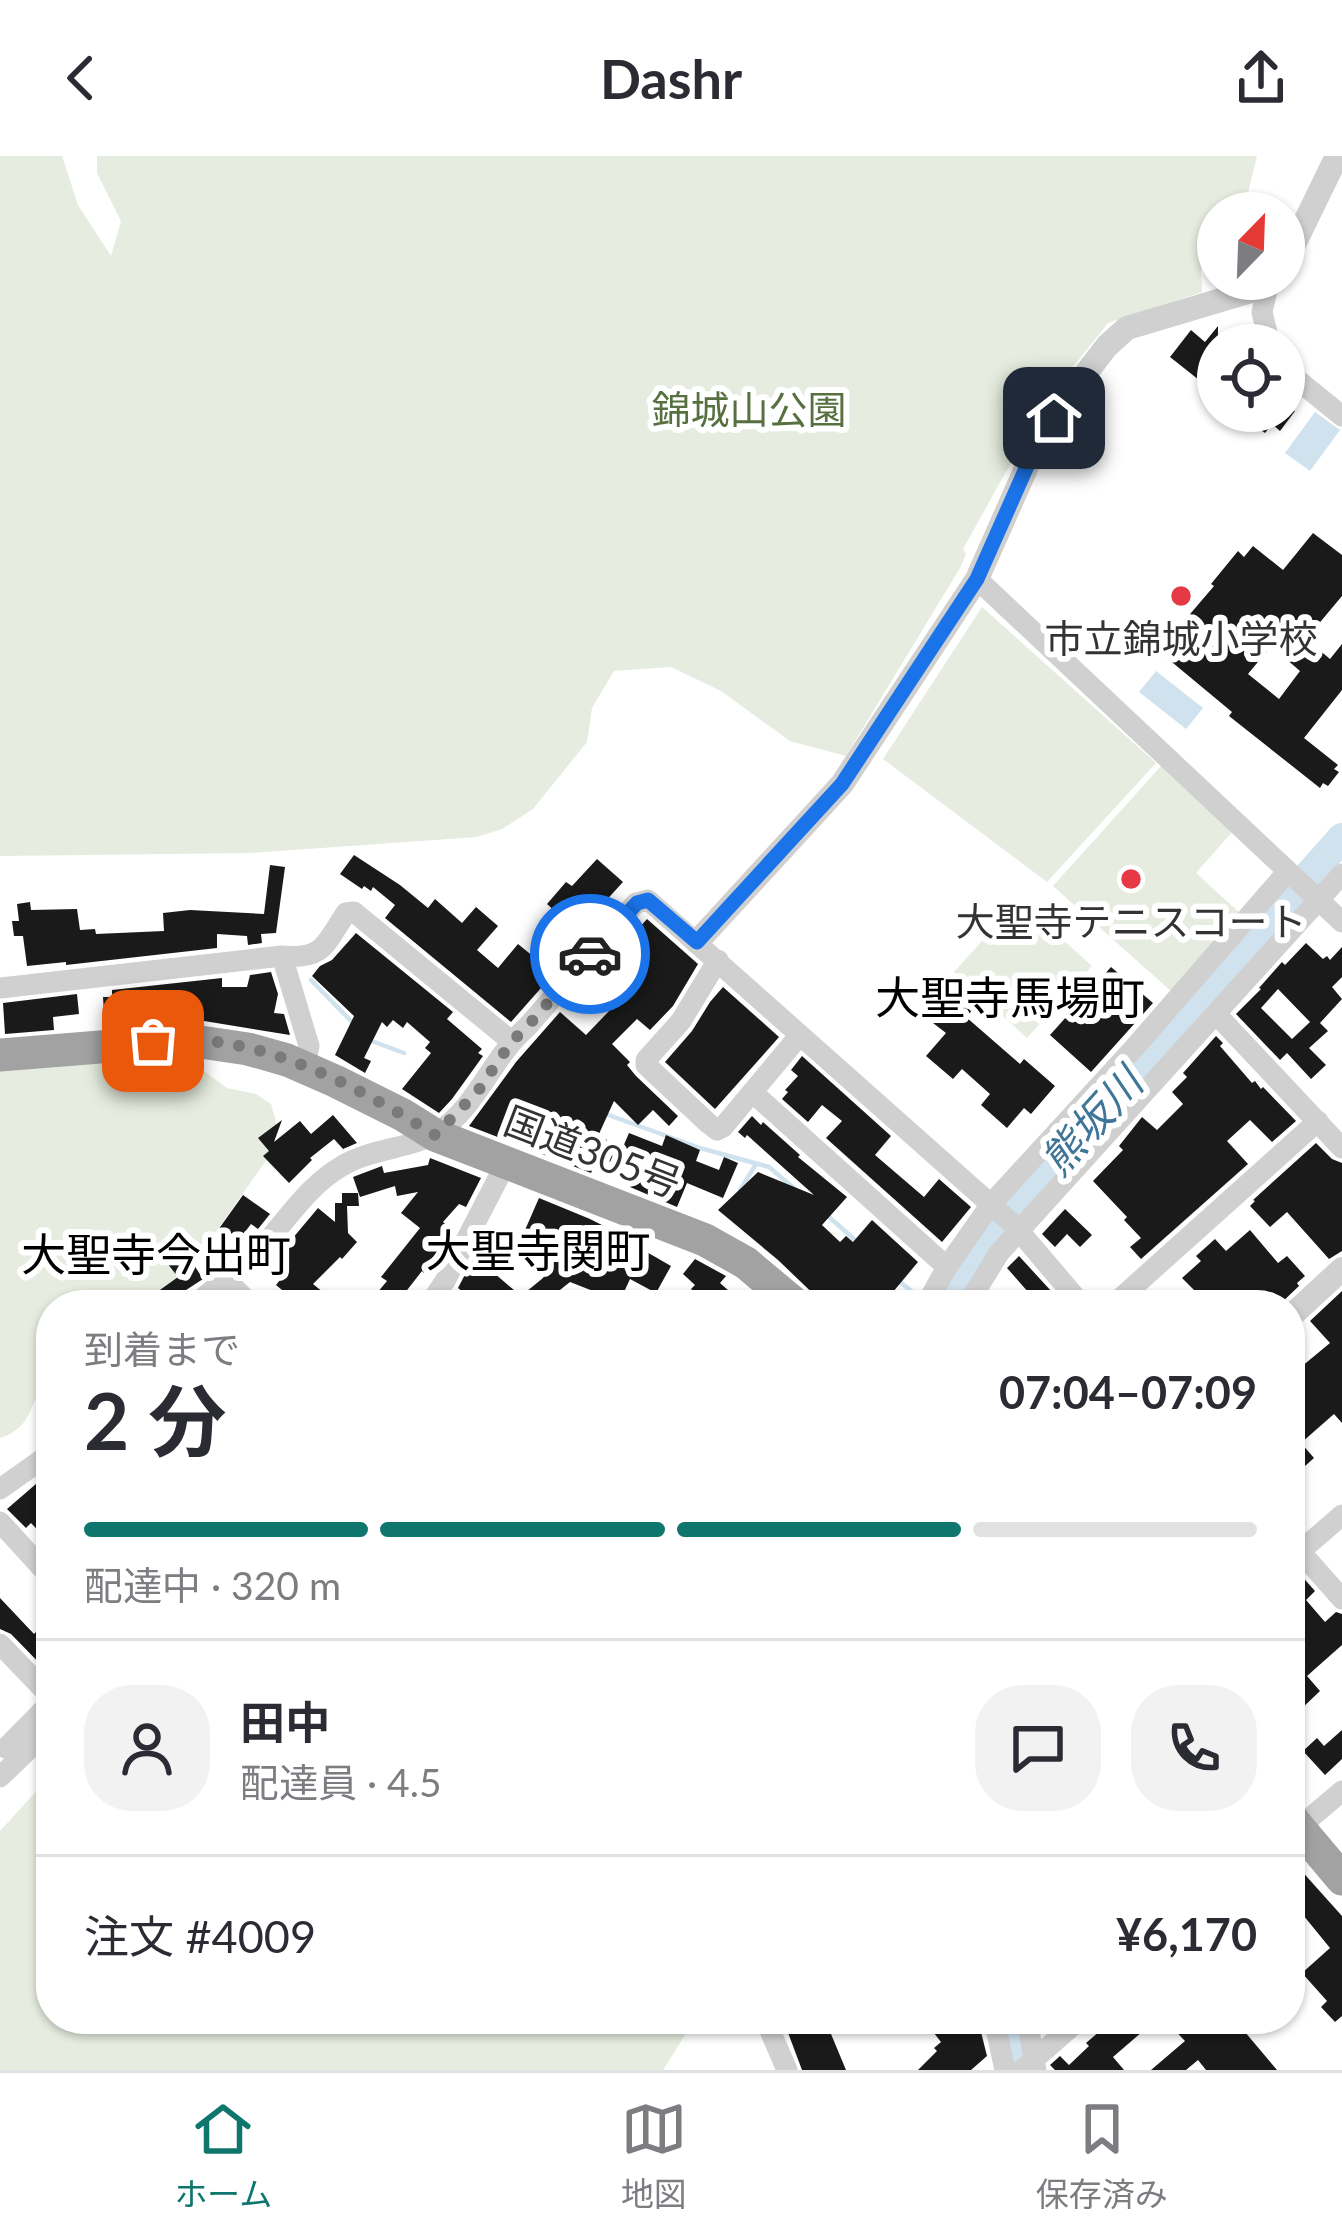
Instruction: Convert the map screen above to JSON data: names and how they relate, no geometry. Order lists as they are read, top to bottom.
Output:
{
  "streets": {
    "highway": ["国道305号"]
  },
  "districts": ["大聖寺馬場町", "大聖寺関町", "大聖寺今出町"],
  "water": ["熊坂川"],
  "parks": ["錦城山公園"],
  "places": ["市立錦城小学校", "大聖寺テニスコート"],
  "north": "top right",
  "page": {
    "header": "Dashr",
    "heading": ["2 分", "到着まで", "07:04–07:09"],
    "panel": [
      "田中",
      "配達員 · 4.5",
      "注文 #4009",
      "¥6,170"
    ],
    "bar": "配達中 · 320 m",
    "tabs": ["ホーム", "地図", "保存済み"]
  }
}
